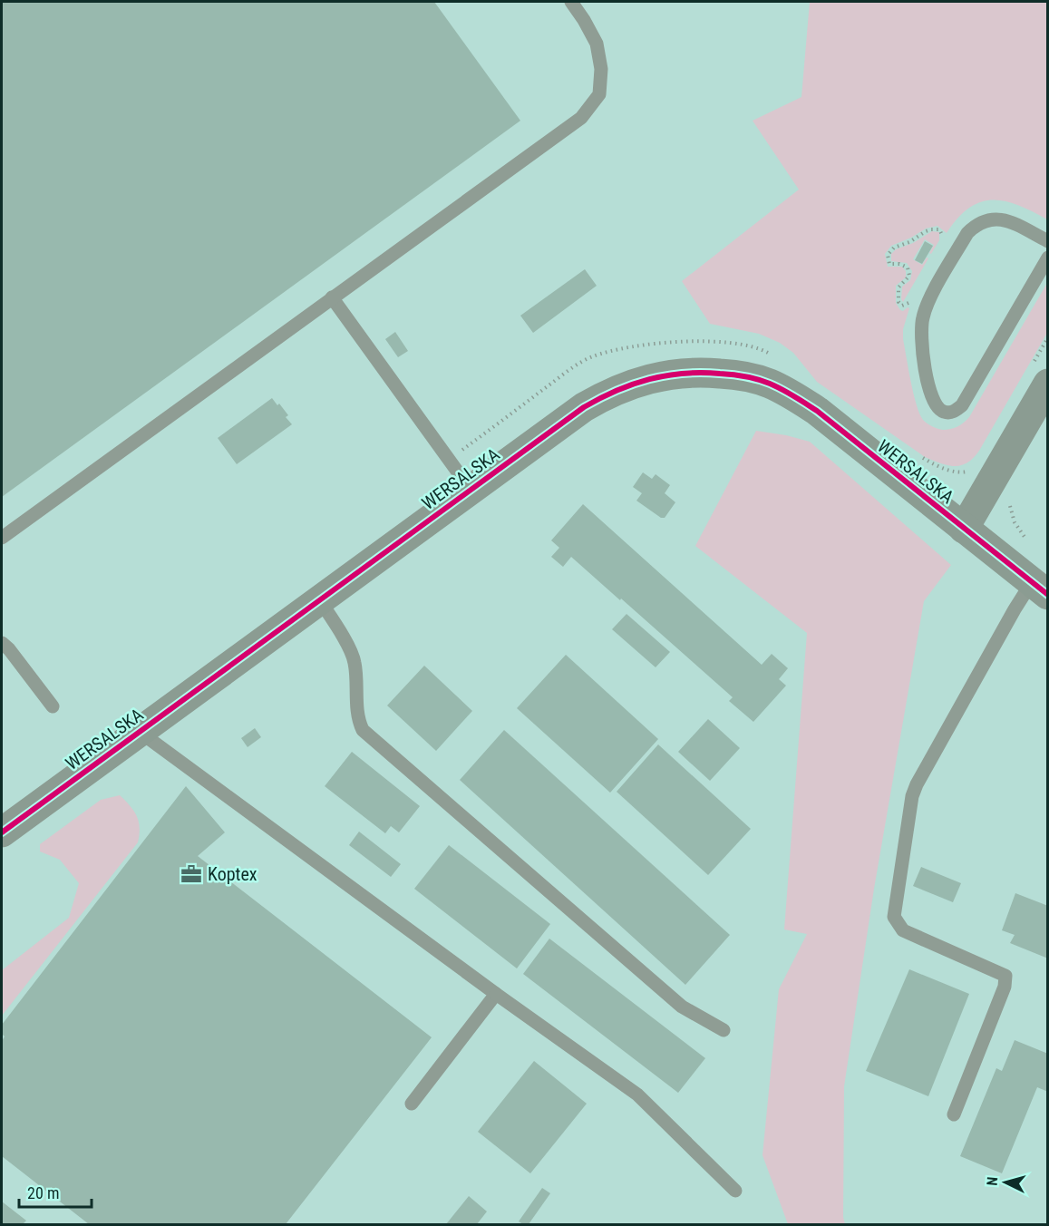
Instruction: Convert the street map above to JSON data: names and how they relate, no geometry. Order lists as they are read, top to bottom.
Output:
{
  "streets": {
    "street": ["WERSALSKA"]
  },
  "places": {
    "office": ["Koptex"]
  },
  "scale_bar": "20 m",
  "north": "left"
}
